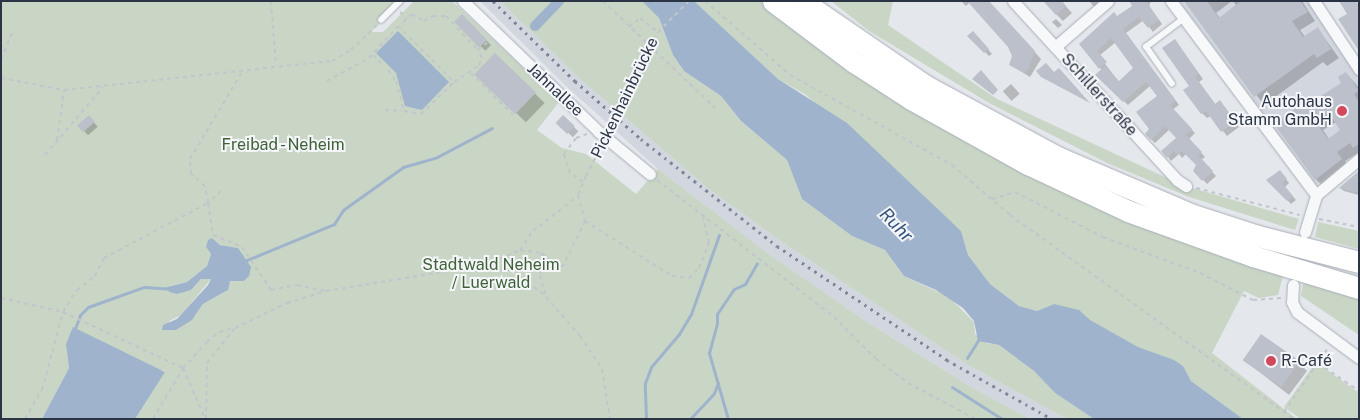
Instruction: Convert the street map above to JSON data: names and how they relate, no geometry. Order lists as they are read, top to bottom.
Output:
{
  "streets": {
    "street": ["Jahnallee", "Schillerstraße"],
    "path": ["Pickenhainbrücke"]
  },
  "water": ["Ruhr"],
  "parks": ["Freibad - Neheim", "Stadtwald Neheim / Luerwald"],
  "places": ["Autohaus Stamm GmbH", "R-Café"]
}
